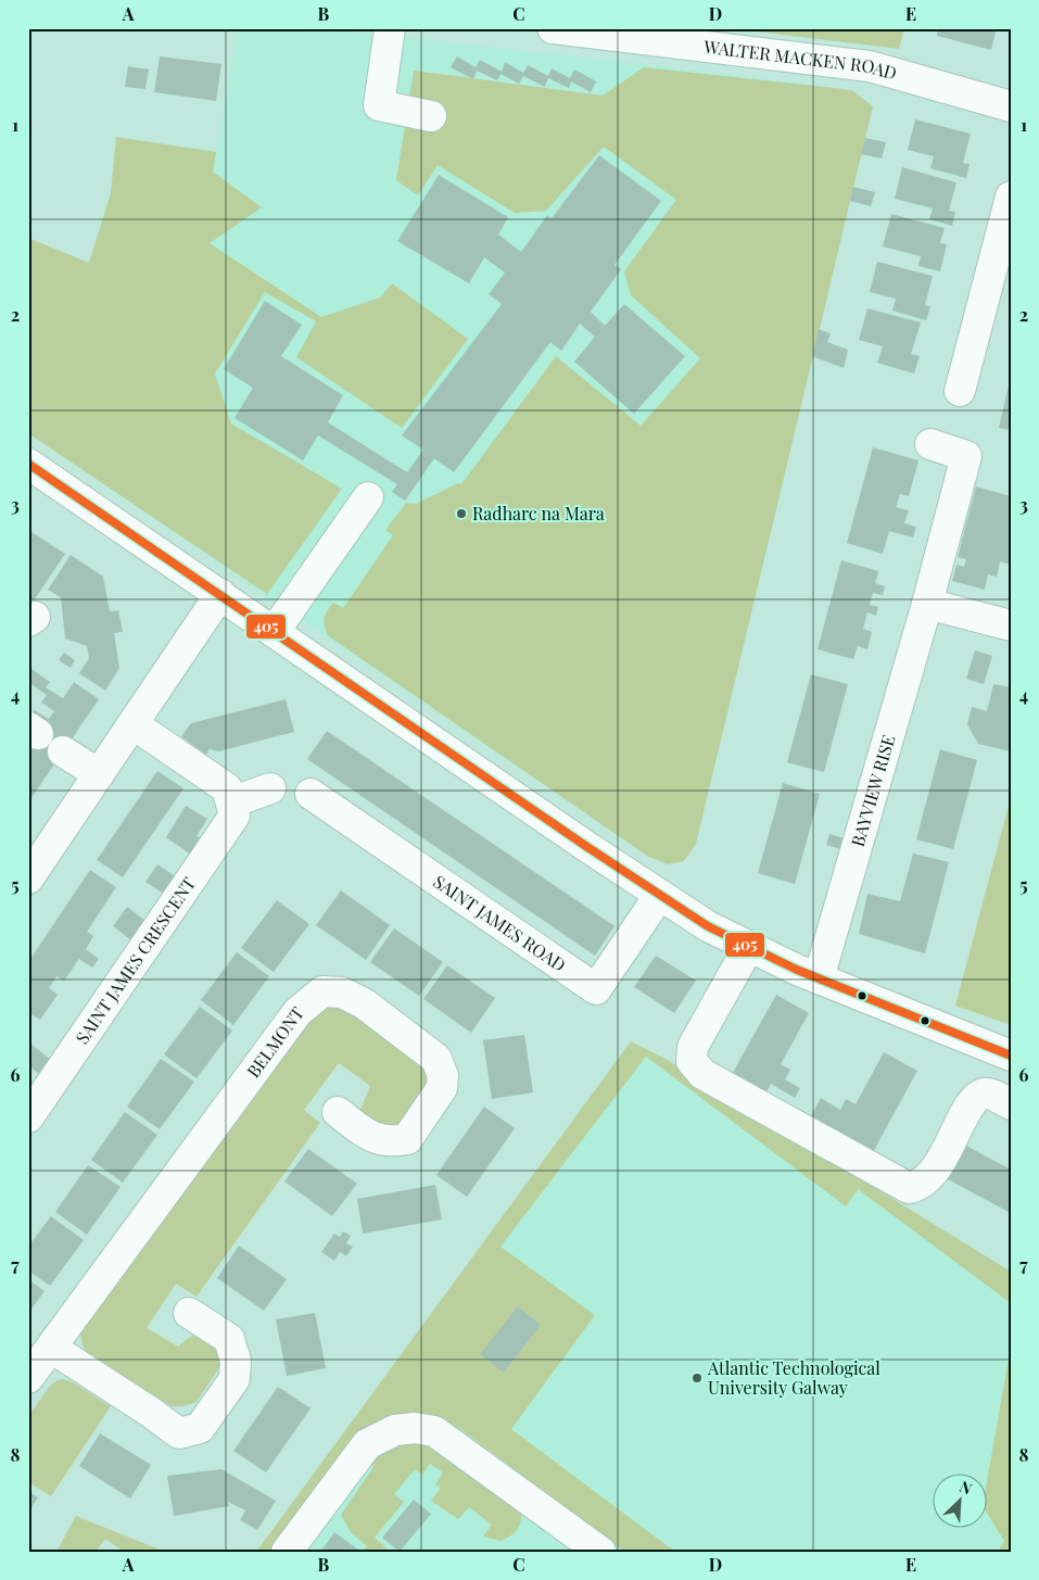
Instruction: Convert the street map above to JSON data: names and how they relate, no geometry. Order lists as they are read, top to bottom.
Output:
{
  "streets": {
    "street": [
      "WALTER MACKEN ROAD",
      "BAYVIEW RISE",
      "SAINT JAMES ROAD",
      "SAINT JAMES CRESCENT",
      "BELMONT"
    ]
  },
  "places": ["Radharc na Mara", "Atlantic Technological University Galway"],
  "lines": ["transit line 405"],
  "north": "top right",
  "grid": {
    "columns": [
      "A",
      "B",
      "C",
      "D",
      "E"
    ],
    "rows": [
      "1",
      "2",
      "3",
      "4",
      "5",
      "6",
      "7",
      "8"
    ]
  }
}
